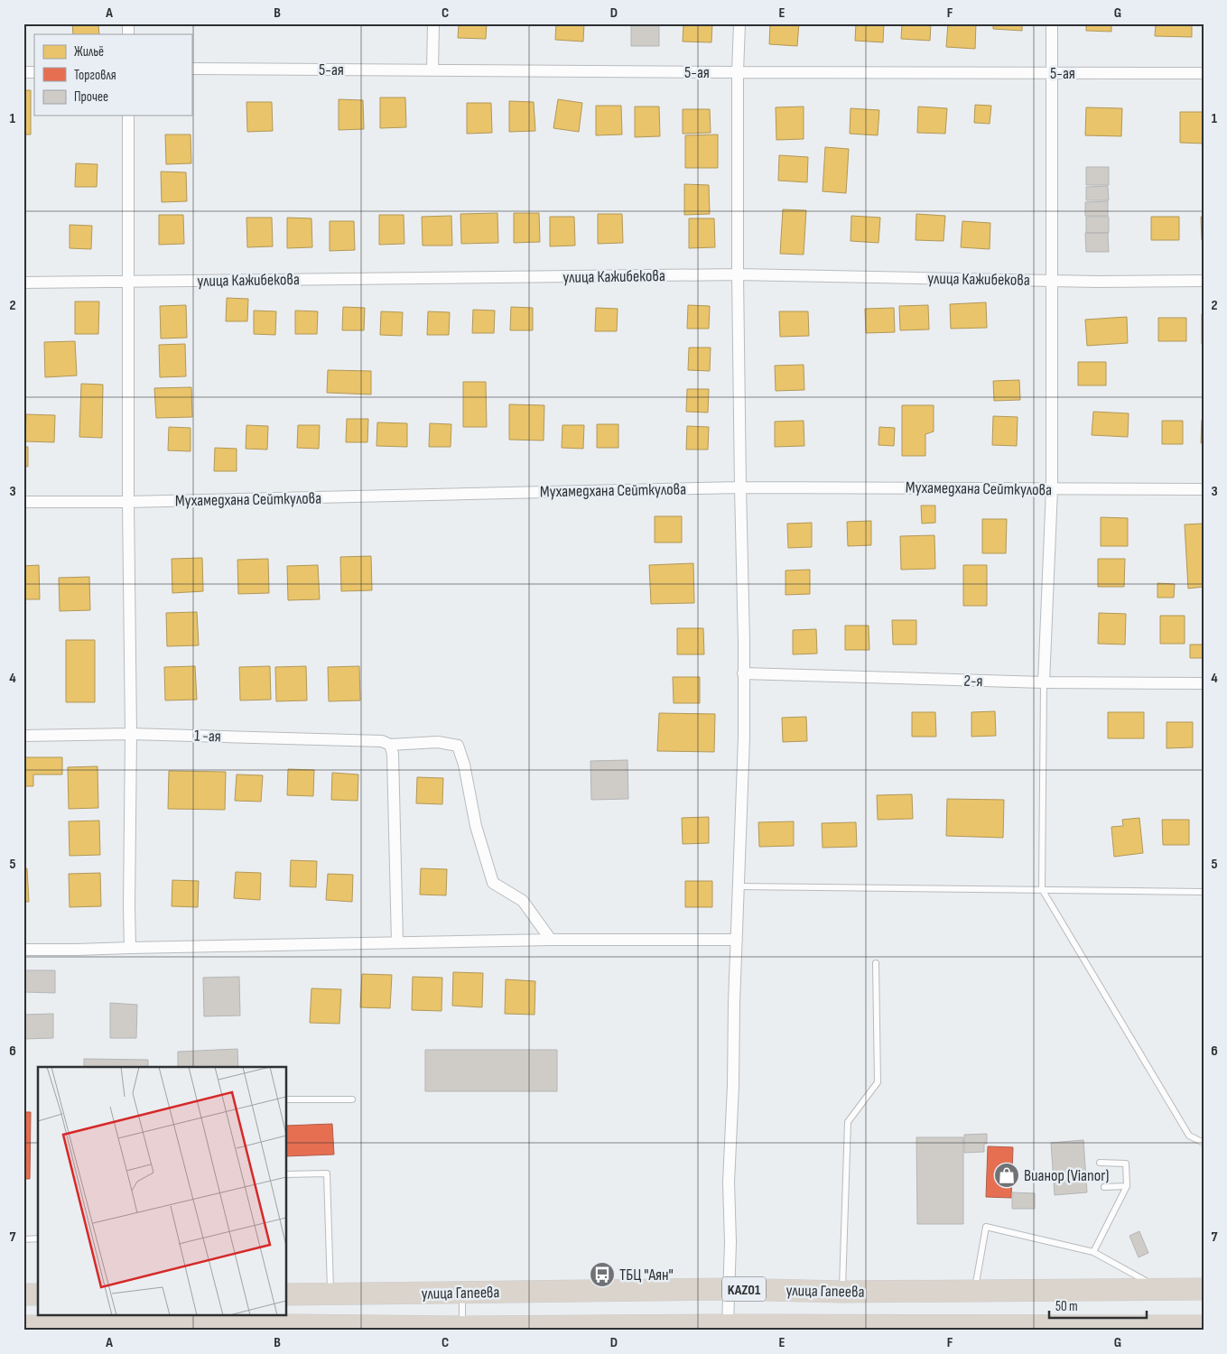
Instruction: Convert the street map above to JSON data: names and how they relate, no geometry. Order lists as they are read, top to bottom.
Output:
{
  "streets": {
    "highway": ["KАZ01", "улица Гапеева"],
    "street": [
      "5-ая",
      "улица Кажибекова",
      "Мухамедхана Сейткулова",
      "2-я",
      "1 -ая"
    ]
  },
  "places": {
    "shop": ["Вианор (Vianor)"],
    "bus stop": ["ТБЦ \"Аян\""]
  },
  "legend": ["Жильё", "Торговля", "Прочее"],
  "scale_bar": "50 m",
  "grid": {
    "columns": [
      "A",
      "B",
      "C",
      "D",
      "E",
      "F",
      "G"
    ],
    "rows": [
      "1",
      "2",
      "3",
      "4",
      "5",
      "6",
      "7"
    ]
  }
}
